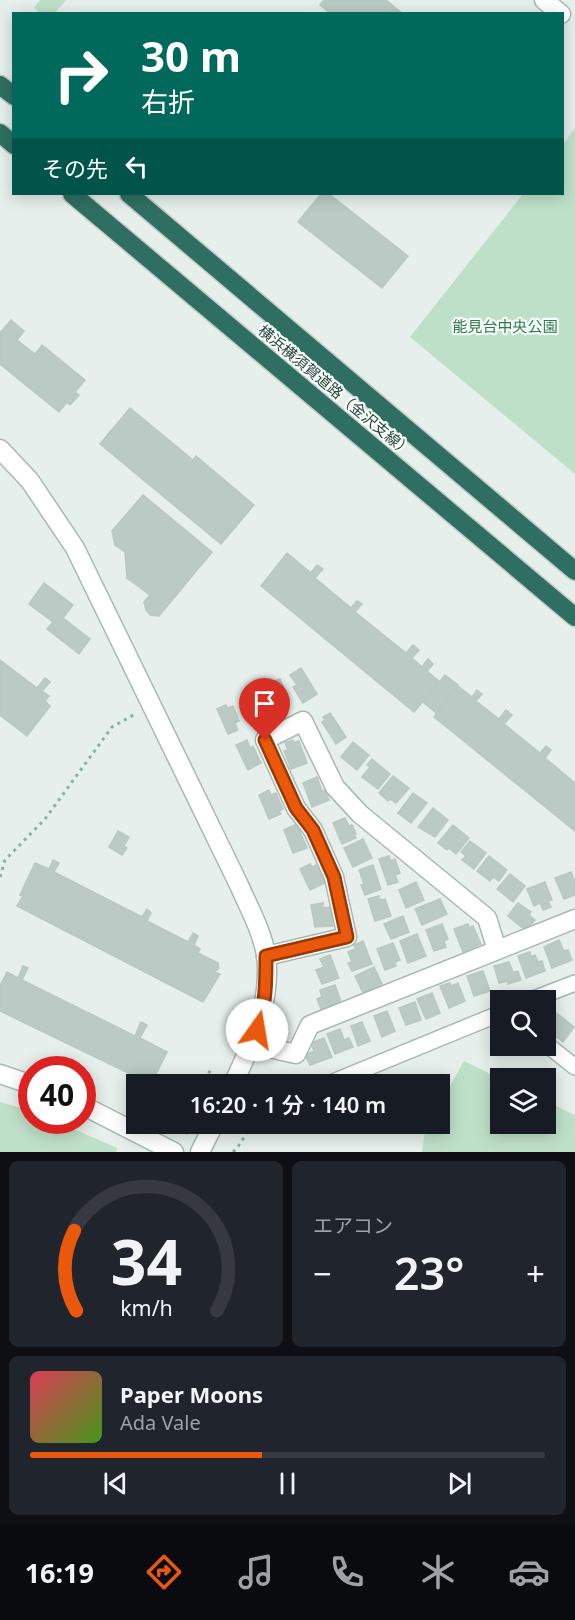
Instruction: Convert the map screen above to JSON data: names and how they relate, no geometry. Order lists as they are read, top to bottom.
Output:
{
  "streets": {
    "highway": ["横浜横須賀道路（金沢支線）"]
  },
  "parks": ["能見台中央公園"],
  "page": {
    "turn": ["30 m", "右折"],
    "then": "その先",
    "limit": "40",
    "trip": "16:20 · 1 分 · 140 m",
    "tile": "エアコン",
    "heat": ["−", "23°", "+"],
    "song": ["Paper Moons", "Ada Vale"],
    "tabs": "16:19",
    "gauge": ["34", "km/h"]
  }
}
